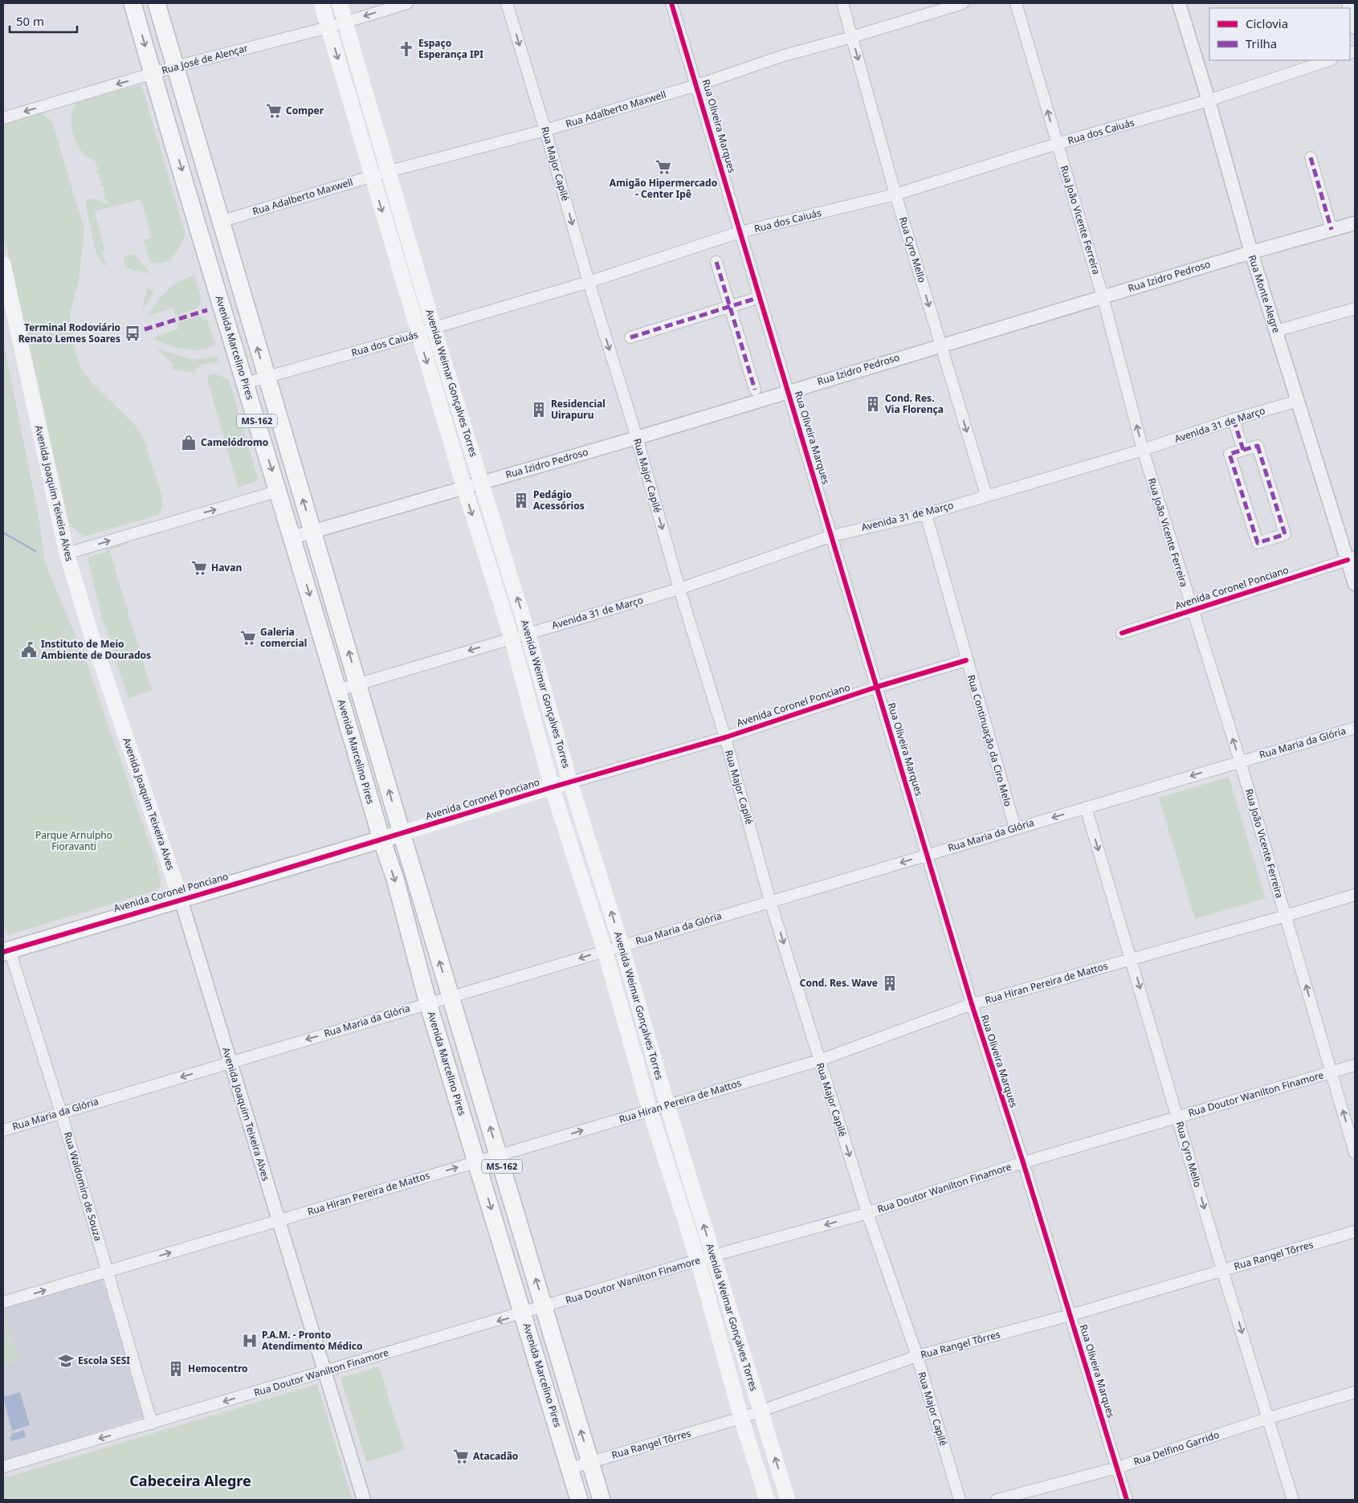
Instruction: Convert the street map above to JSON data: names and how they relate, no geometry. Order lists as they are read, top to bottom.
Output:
{
  "streets": {
    "main road": [
      "Avenida Marcelino Pires",
      "Avenida Weimar Gonçalves Torres",
      "MS-162",
      "Avenida Joaquim Teixeira Alves",
      "Avenida Coronel Ponciano"
    ],
    "street": [
      "Rua José de Alençar",
      "Rua Adalberto Maxwell",
      "Rua Oliveira Marques",
      "Rua dos Caiuás",
      "Rua Major Capilé",
      "Rua João Vicente Ferreira",
      "Rua Cyro Mello",
      "Rua Izidro Pedroso",
      "Rua Monte Alegre",
      "Avenida 31 de Março",
      "Rua Continuação da Ciro Melo",
      "Rua Maria da Glória",
      "Rua Hiran Pereira de Mattos",
      "Rua Doutor Wanilton Finamore",
      "Rua Waldomiro de Souza",
      "Rua Rangel Tôrres",
      "Rua Delfino Garrido"
    ]
  },
  "crossings": [
    ["Rua José de Alençar", "Avenida Marcelino Pires"],
    ["Rua José de Alençar", "Avenida Weimar Gonçalves Torres"],
    ["Rua Adalberto Maxwell", "Rua Oliveira Marques"],
    ["Rua Adalberto Maxwell", "Rua Major Capilé"],
    ["Rua Adalberto Maxwell", "Rua Cyro Mello"],
    ["Rua Adalberto Maxwell", "Avenida Marcelino Pires"],
    ["Rua Adalberto Maxwell", "Avenida Weimar Gonçalves Torres"],
    ["Rua Oliveira Marques", "Rua dos Caiuás"],
    ["Rua Oliveira Marques", "Rua Izidro Pedroso"],
    ["Rua Oliveira Marques", "Avenida 31 de Março"],
    ["Rua Oliveira Marques", "Avenida Coronel Ponciano"],
    ["Rua Oliveira Marques", "Rua Maria da Glória"],
    ["Rua Oliveira Marques", "Rua Hiran Pereira de Mattos"],
    ["Rua Oliveira Marques", "Rua Doutor Wanilton Finamore"],
    ["Rua Oliveira Marques", "Rua Rangel Tôrres"],
    ["Rua Oliveira Marques", "Rua Delfino Garrido"],
    ["Rua dos Caiuás", "Rua Major Capilé"],
    ["Rua dos Caiuás", "Rua João Vicente Ferreira"],
    ["Rua dos Caiuás", "Rua Cyro Mello"],
    ["Rua dos Caiuás", "Rua Monte Alegre"],
    ["Rua dos Caiuás", "Avenida Marcelino Pires"],
    ["Rua dos Caiuás", "Avenida Weimar Gonçalves Torres"],
    ["Rua Major Capilé", "Rua Izidro Pedroso"],
    ["Rua Major Capilé", "Avenida 31 de Março"],
    ["Rua Major Capilé", "Avenida Coronel Ponciano"],
    ["Rua Major Capilé", "Rua Maria da Glória"],
    ["Rua Major Capilé", "Rua Hiran Pereira de Mattos"],
    ["Rua Major Capilé", "Rua Doutor Wanilton Finamore"],
    ["Rua Major Capilé", "Rua Rangel Tôrres"],
    ["Rua João Vicente Ferreira", "Rua Izidro Pedroso"],
    ["Rua João Vicente Ferreira", "Avenida 31 de Março"],
    ["Rua João Vicente Ferreira", "Avenida Coronel Ponciano"],
    ["Rua João Vicente Ferreira", "Rua Maria da Glória"],
    ["Rua João Vicente Ferreira", "Rua Hiran Pereira de Mattos"],
    ["Rua João Vicente Ferreira", "Rua Doutor Wanilton Finamore"],
    ["Rua Cyro Mello", "Rua Izidro Pedroso"],
    ["Rua Cyro Mello", "Avenida 31 de Março"],
    ["Rua Cyro Mello", "Rua Maria da Glória"],
    ["Rua Cyro Mello", "Rua Hiran Pereira de Mattos"],
    ["Rua Cyro Mello", "Rua Doutor Wanilton Finamore"],
    ["Rua Cyro Mello", "Rua Rangel Tôrres"],
    ["Rua Cyro Mello", "Rua Delfino Garrido"],
    ["Rua Izidro Pedroso", "Rua Monte Alegre"],
    ["Rua Izidro Pedroso", "Avenida Marcelino Pires"],
    ["Rua Izidro Pedroso", "Avenida Weimar Gonçalves Torres"],
    ["Rua Monte Alegre", "Avenida 31 de Março"],
    ["Rua Monte Alegre", "Avenida Coronel Ponciano"],
    ["Avenida Marcelino Pires", "Avenida 31 de Março"],
    ["Avenida Marcelino Pires", "Avenida Coronel Ponciano"],
    ["Avenida Marcelino Pires", "Rua Maria da Glória"],
    ["Avenida Marcelino Pires", "Rua Hiran Pereira de Mattos"],
    ["Avenida Marcelino Pires", "Rua Doutor Wanilton Finamore"],
    ["Avenida Marcelino Pires", "Rua Rangel Tôrres"],
    ["Avenida Weimar Gonçalves Torres", "Avenida 31 de Março"],
    ["Avenida Weimar Gonçalves Torres", "Avenida Coronel Ponciano"],
    ["Avenida Weimar Gonçalves Torres", "Rua Maria da Glória"],
    ["Avenida Weimar Gonçalves Torres", "Rua Hiran Pereira de Mattos"],
    ["Avenida Weimar Gonçalves Torres", "Rua Doutor Wanilton Finamore"],
    ["Avenida Weimar Gonçalves Torres", "Rua Rangel Tôrres"],
    ["Avenida 31 de Março", "Rua Continuação da Ciro Melo"],
    ["Avenida Joaquim Teixeira Alves", "Avenida Coronel Ponciano"],
    ["Avenida Joaquim Teixeira Alves", "Rua Maria da Glória"],
    ["Avenida Joaquim Teixeira Alves", "Rua Hiran Pereira de Mattos"],
    ["Avenida Joaquim Teixeira Alves", "Rua Doutor Wanilton Finamore"],
    ["Avenida Coronel Ponciano", "Rua Continuação da Ciro Melo"],
    ["Avenida Coronel Ponciano", "Rua Waldomiro de Souza"],
    ["Rua Continuação da Ciro Melo", "Rua Maria da Glória"],
    ["Rua Maria da Glória", "Rua Waldomiro de Souza"],
    ["Rua Hiran Pereira de Mattos", "Rua Waldomiro de Souza"],
    ["Rua Doutor Wanilton Finamore", "Rua Waldomiro de Souza"]
  ],
  "one_way": [
    "Rua José de Alençar",
    "Rua Major Capilé",
    "Rua João Vicente Ferreira",
    "Rua Cyro Mello",
    "Rua Maria da Glória",
    "Rua Hiran Pereira de Mattos",
    "Rua Doutor Wanilton Finamore"
  ],
  "districts": ["Cabeceira Alegre"],
  "parks": ["Parque Arnulpho Fioravanti"],
  "places": {
    "church": ["Espaço Esperança IPI"],
    "supermarket": [
      "Comper",
      "Amigão Hipermercado - Center Ipê",
      "Havan",
      "Galeria comercial",
      "Atacadão"
    ],
    "bus stop": ["Terminal Rodoviário Renato Lemes Soares"],
    "building": [
      "Cond. Res. Via Florença",
      "Residencial Uirapuru",
      "Pedágio Acessórios",
      "Cond. Res. Wave",
      "Hemocentro"
    ],
    "shop": ["Camelódromo"],
    "public building": ["Instituto de Meio Ambiente de Dourados"],
    "hospital": ["P.A.M. - Pronto Atendimento Médico"],
    "school or university": ["Escola SESI"]
  },
  "legend": ["Ciclovia", "Trilha"],
  "scale_bar": "50 m"
}
